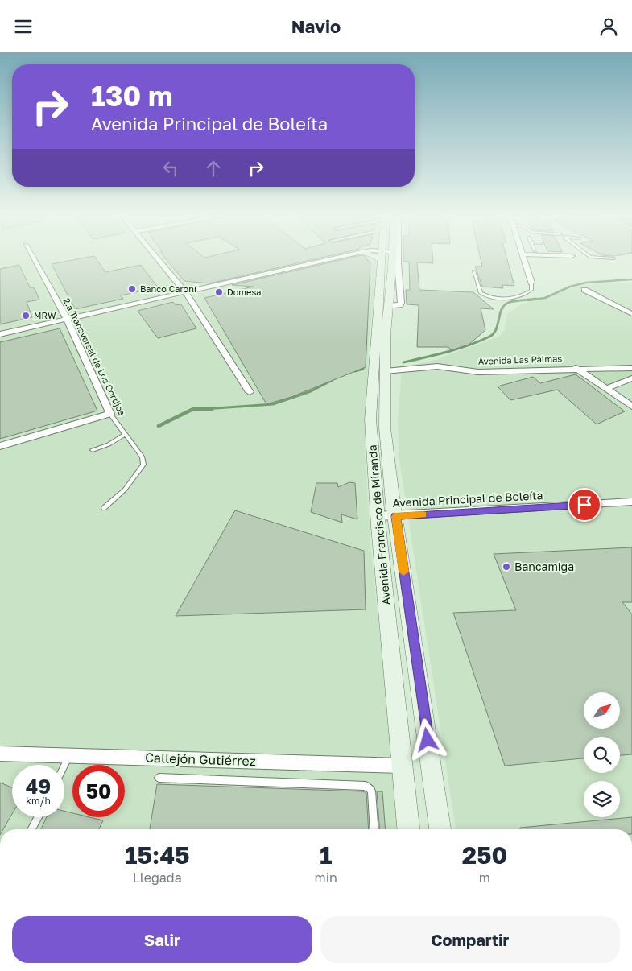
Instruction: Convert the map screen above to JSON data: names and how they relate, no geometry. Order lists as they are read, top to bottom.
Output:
{
  "streets": {
    "main road": ["Avenida Francisco de Miranda"],
    "street": [
      "2.ª Transversal de Los Cortijos",
      "Avenida Las Palmas",
      "Avenida Principal de Boleíta",
      "Callejón Gutiérrez"
    ]
  },
  "crossings": [
    ["Avenida Las Palmas", "Avenida Francisco de Miranda"],
    ["Avenida Principal de Boleíta", "Avenida Francisco de Miranda"],
    ["Avenida Francisco de Miranda", "Callejón Gutiérrez"]
  ],
  "places": [
    "Banco Caroní",
    "Domesa",
    "MRW",
    "Bancamiga"
  ],
  "north": "top right",
  "page": {
    "header": "Navio",
    "turn": ["130 m", "Avenida Principal de Boleíta"],
    "speed": "49 km/h",
    "limit": "50",
    "eta": [
      "15:45",
      "Llegada",
      "1",
      "min",
      "250",
      "m"
    ],
    "buttons": ["Salir", "Compartir"]
  }
}
